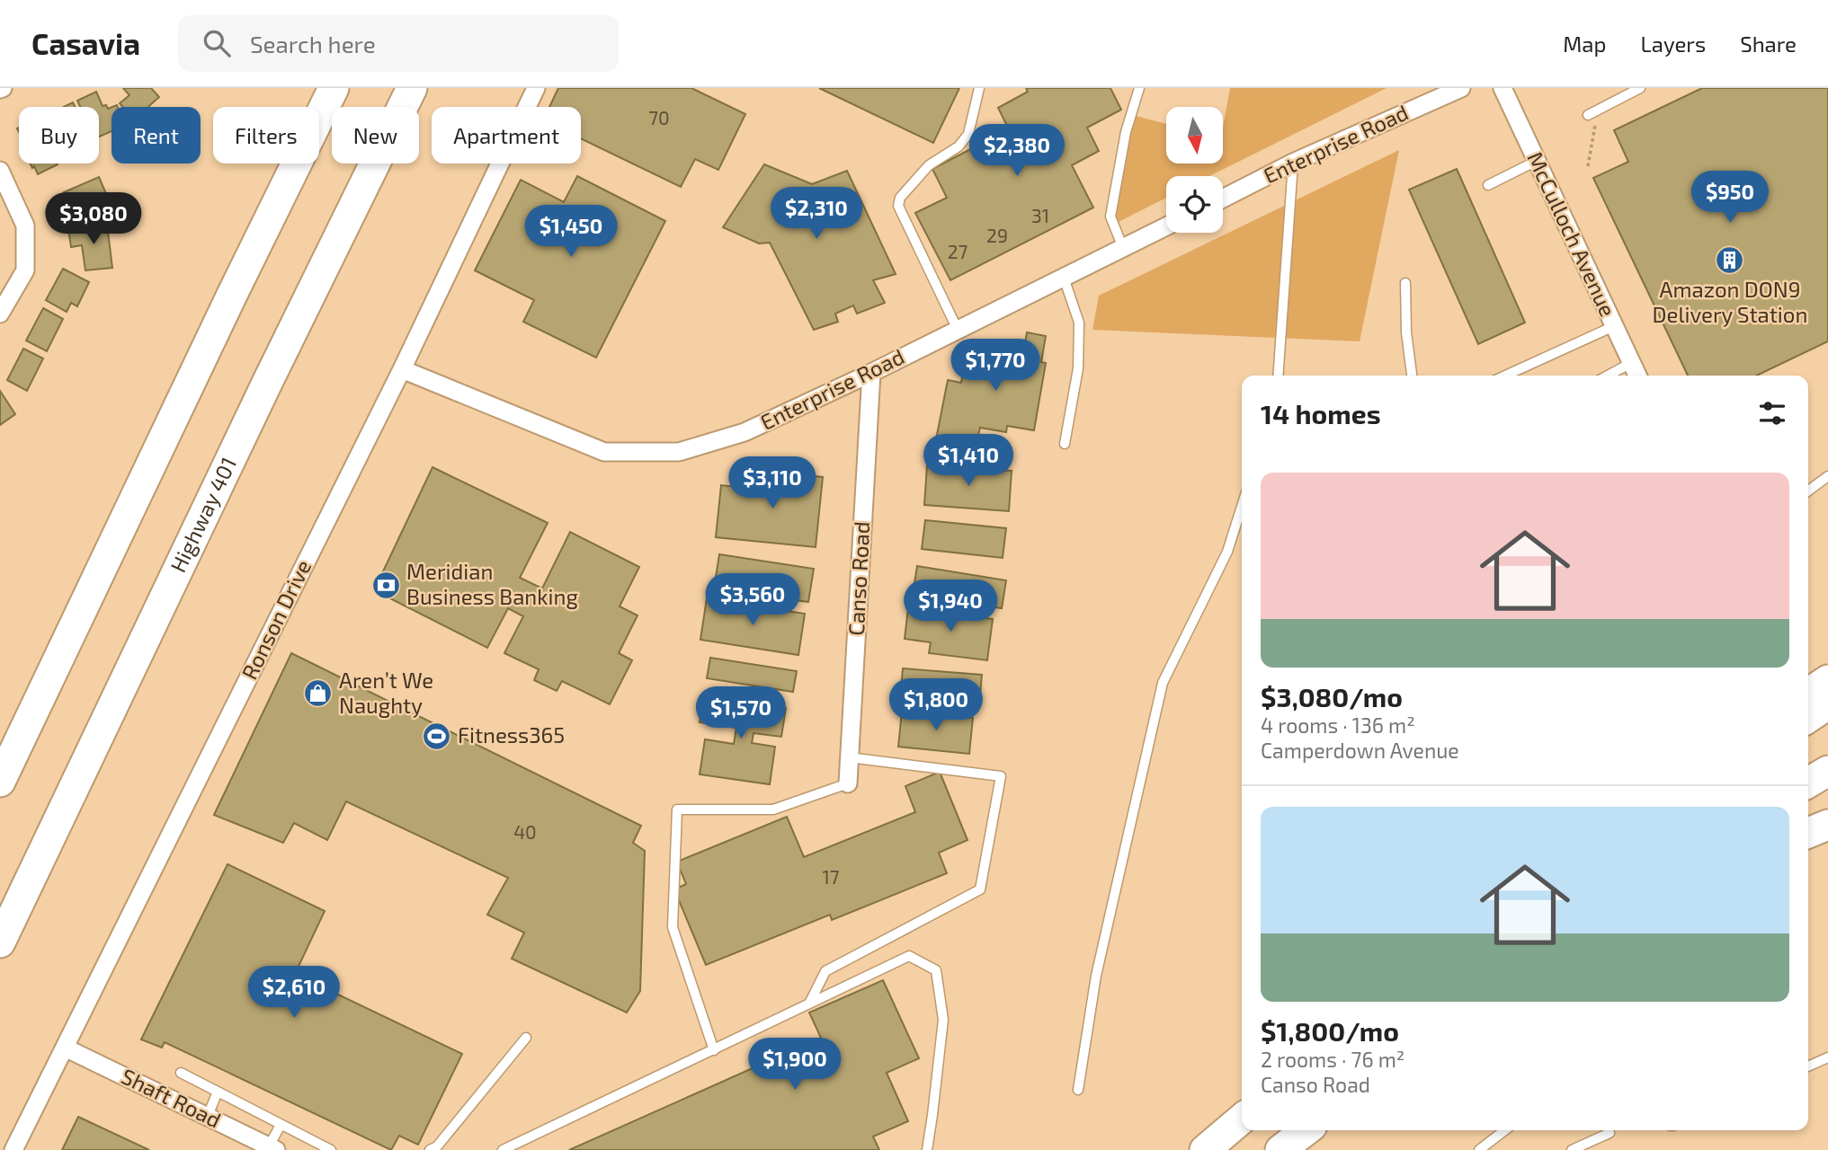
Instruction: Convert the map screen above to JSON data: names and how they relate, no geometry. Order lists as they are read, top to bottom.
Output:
{
  "streets": {
    "highway": ["Highway 401"],
    "street": [
      "Enterprise Road",
      "McCulloch Avenue",
      "Canso Road",
      "Ronson Drive",
      "Shaft Road"
    ]
  },
  "crossings": [
    ["Enterprise Road", "Canso Road"],
    ["Enterprise Road", "Ronson Drive"],
    ["Ronson Drive", "Shaft Road"]
  ],
  "places": {
    "building": ["Amazon DON9 Delivery Station"],
    "bank": ["Meridian Business Banking"],
    "shop": ["Aren’t We Naughty"],
    "sports": ["Fitness365"]
  },
  "house_numbers": [
    "70",
    "31",
    "29",
    "27",
    "40",
    "17"
  ],
  "north": "bottom",
  "page": {
    "header": "Casavia",
    "search": "Search here",
    "nav": ["Map", "Layers", "Share"],
    "chip": [
      "Buy",
      "Rent",
      "Filters",
      "New",
      "Apartment"
    ],
    "price": [
      "$2,380",
      "$950",
      "$2,310",
      "$3,080",
      "$1,450",
      "$1,770",
      "$1,410",
      "$3,110",
      "$3,560",
      "$1,940",
      "$1,800",
      "$1,570",
      "$2,610",
      "$1,900"
    ],
    "heading": "14 homes",
    "list": [
      {
        "name": "$3,080/mo",
        "note": "4 rooms · 136 m² · Camperdown Avenue"
      },
      {
        "name": "$1,800/mo",
        "note": "2 rooms · 76 m² · Canso Road"
      }
    ]
  }
}
